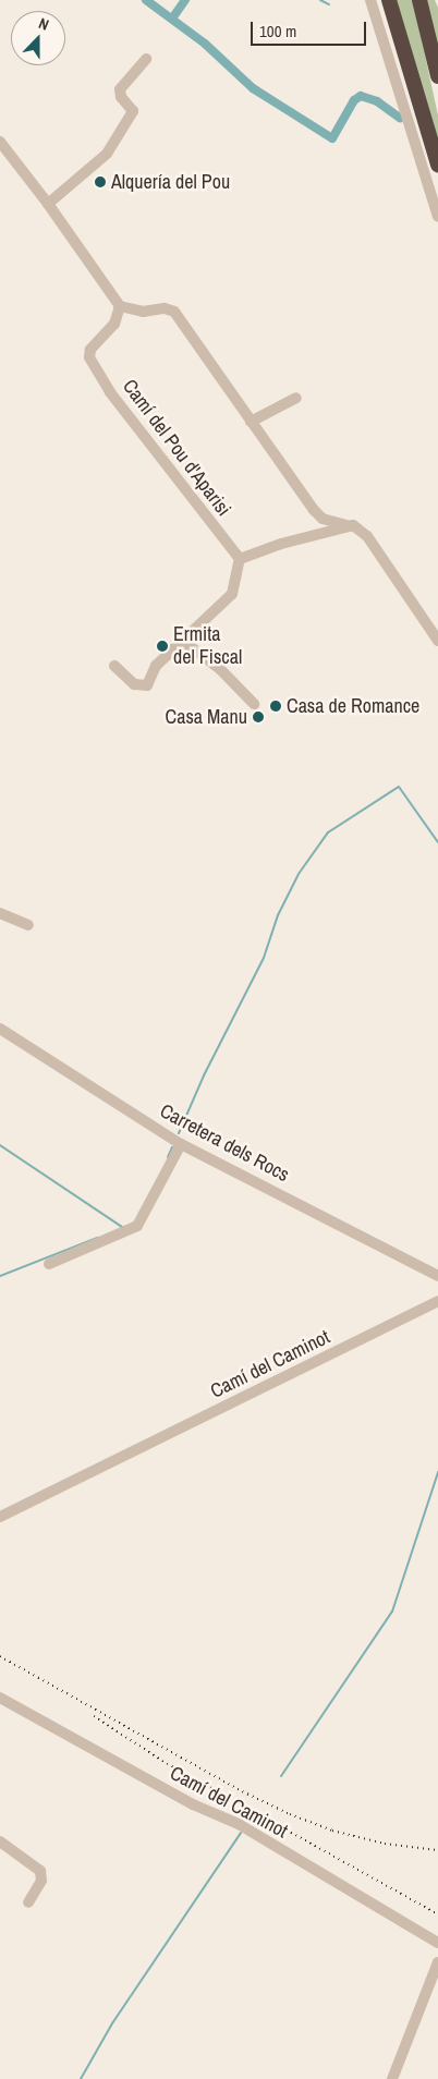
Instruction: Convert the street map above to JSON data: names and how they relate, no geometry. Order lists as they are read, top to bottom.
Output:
{
  "streets": {
    "street": ["Camí del Pou d'Aparisi", "Carretera dels Rocs", "Camí del Caminot"]
  },
  "places": [
    "Alquería del Pou",
    "Ermita del Fiscal",
    "Casa de Romance",
    "Casa Manu"
  ],
  "scale_bar": "100 m",
  "north": "top"
}
